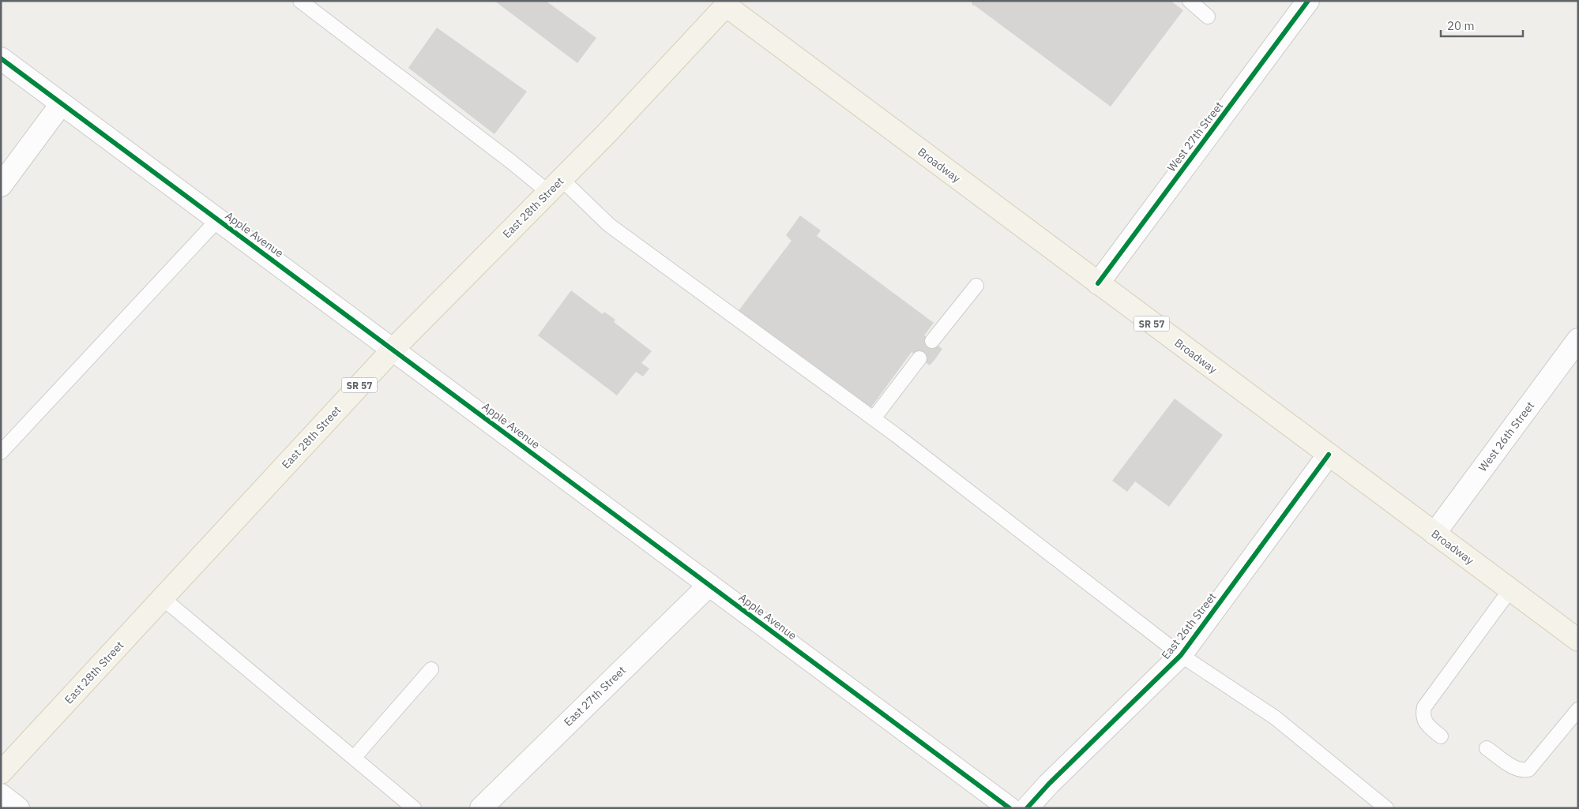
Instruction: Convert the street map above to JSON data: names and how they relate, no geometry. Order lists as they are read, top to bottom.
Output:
{
  "streets": {
    "main road": ["Broadway", "East 28th Street", "SR 57"],
    "street": [
      "West 27th Street",
      "Apple Avenue",
      "West 26th Street",
      "East 26th Street",
      "East 27th Street"
    ]
  },
  "crossings": [
    ["West 27th Street", "Broadway"],
    ["Broadway", "East 28th Street"],
    ["Broadway", "West 26th Street"],
    ["Broadway", "East 26th Street"],
    ["East 28th Street", "Apple Avenue"],
    ["Apple Avenue", "East 27th Street"]
  ],
  "scale_bar": "20 m"
}
